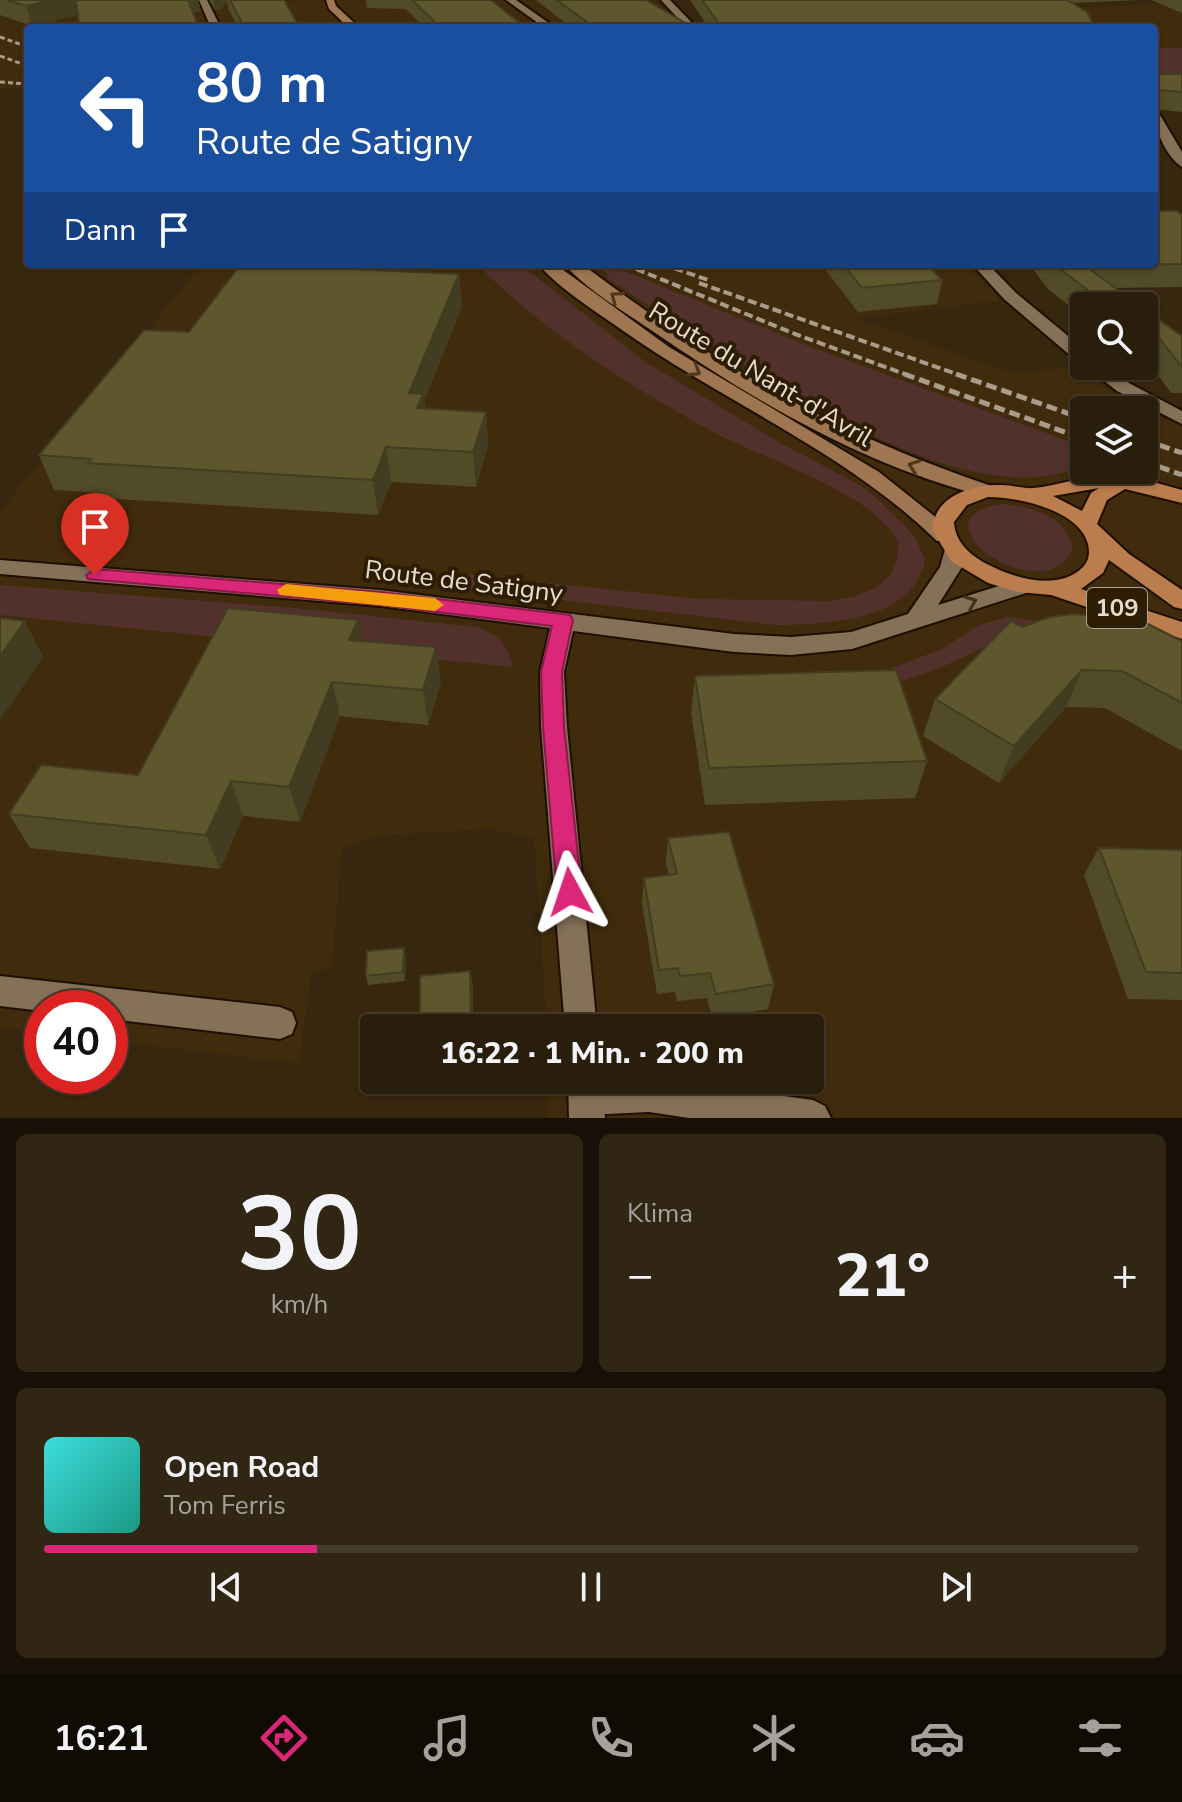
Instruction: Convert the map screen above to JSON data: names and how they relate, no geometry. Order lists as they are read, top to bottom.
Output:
{
  "streets": {
    "main road": ["Route du Nant-d'Avril", "109"],
    "street": ["Route de Satigny"]
  },
  "crossings": [
    ["Route du Nant-d'Avril", "Route de Satigny"],
    ["Route du Nant-d'Avril", "109"],
    ["Route de Satigny", "109"]
  ],
  "page": {
    "turn": ["80 m", "Route de Satigny"],
    "then": "Dann",
    "limit": "40",
    "trip": "16:22 · 1 Min. · 200 m",
    "tile": [
      ["30", "km/h"],
      "Klima"
    ],
    "heat": ["−", "21°", "+"],
    "song": ["Open Road", "Tom Ferris"],
    "tabs": "16:21"
  }
}
